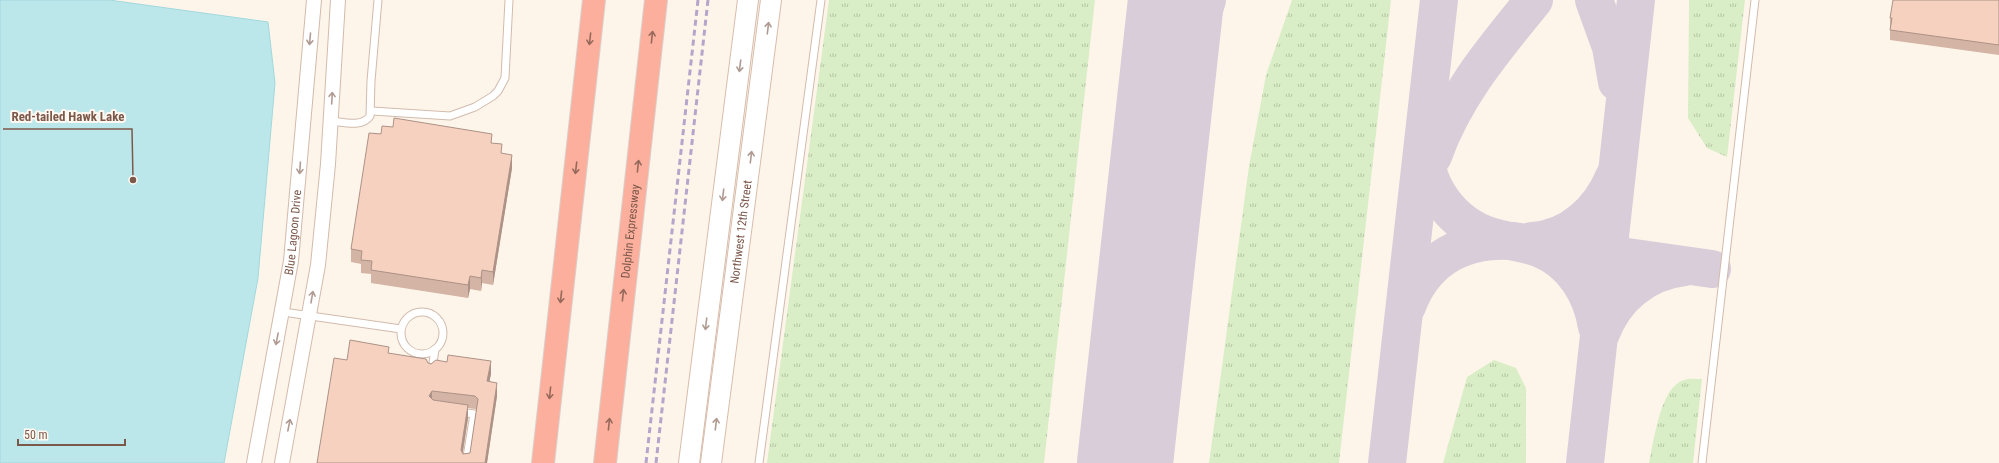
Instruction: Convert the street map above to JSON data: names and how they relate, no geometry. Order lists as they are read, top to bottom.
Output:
{
  "streets": {
    "highway": ["Dolphin Expressway"],
    "main road": ["Northwest 12th Street"],
    "street": ["Blue Lagoon Drive"]
  },
  "places": ["Red-tailed Hawk Lake"],
  "scale_bar": "50 m"
}
